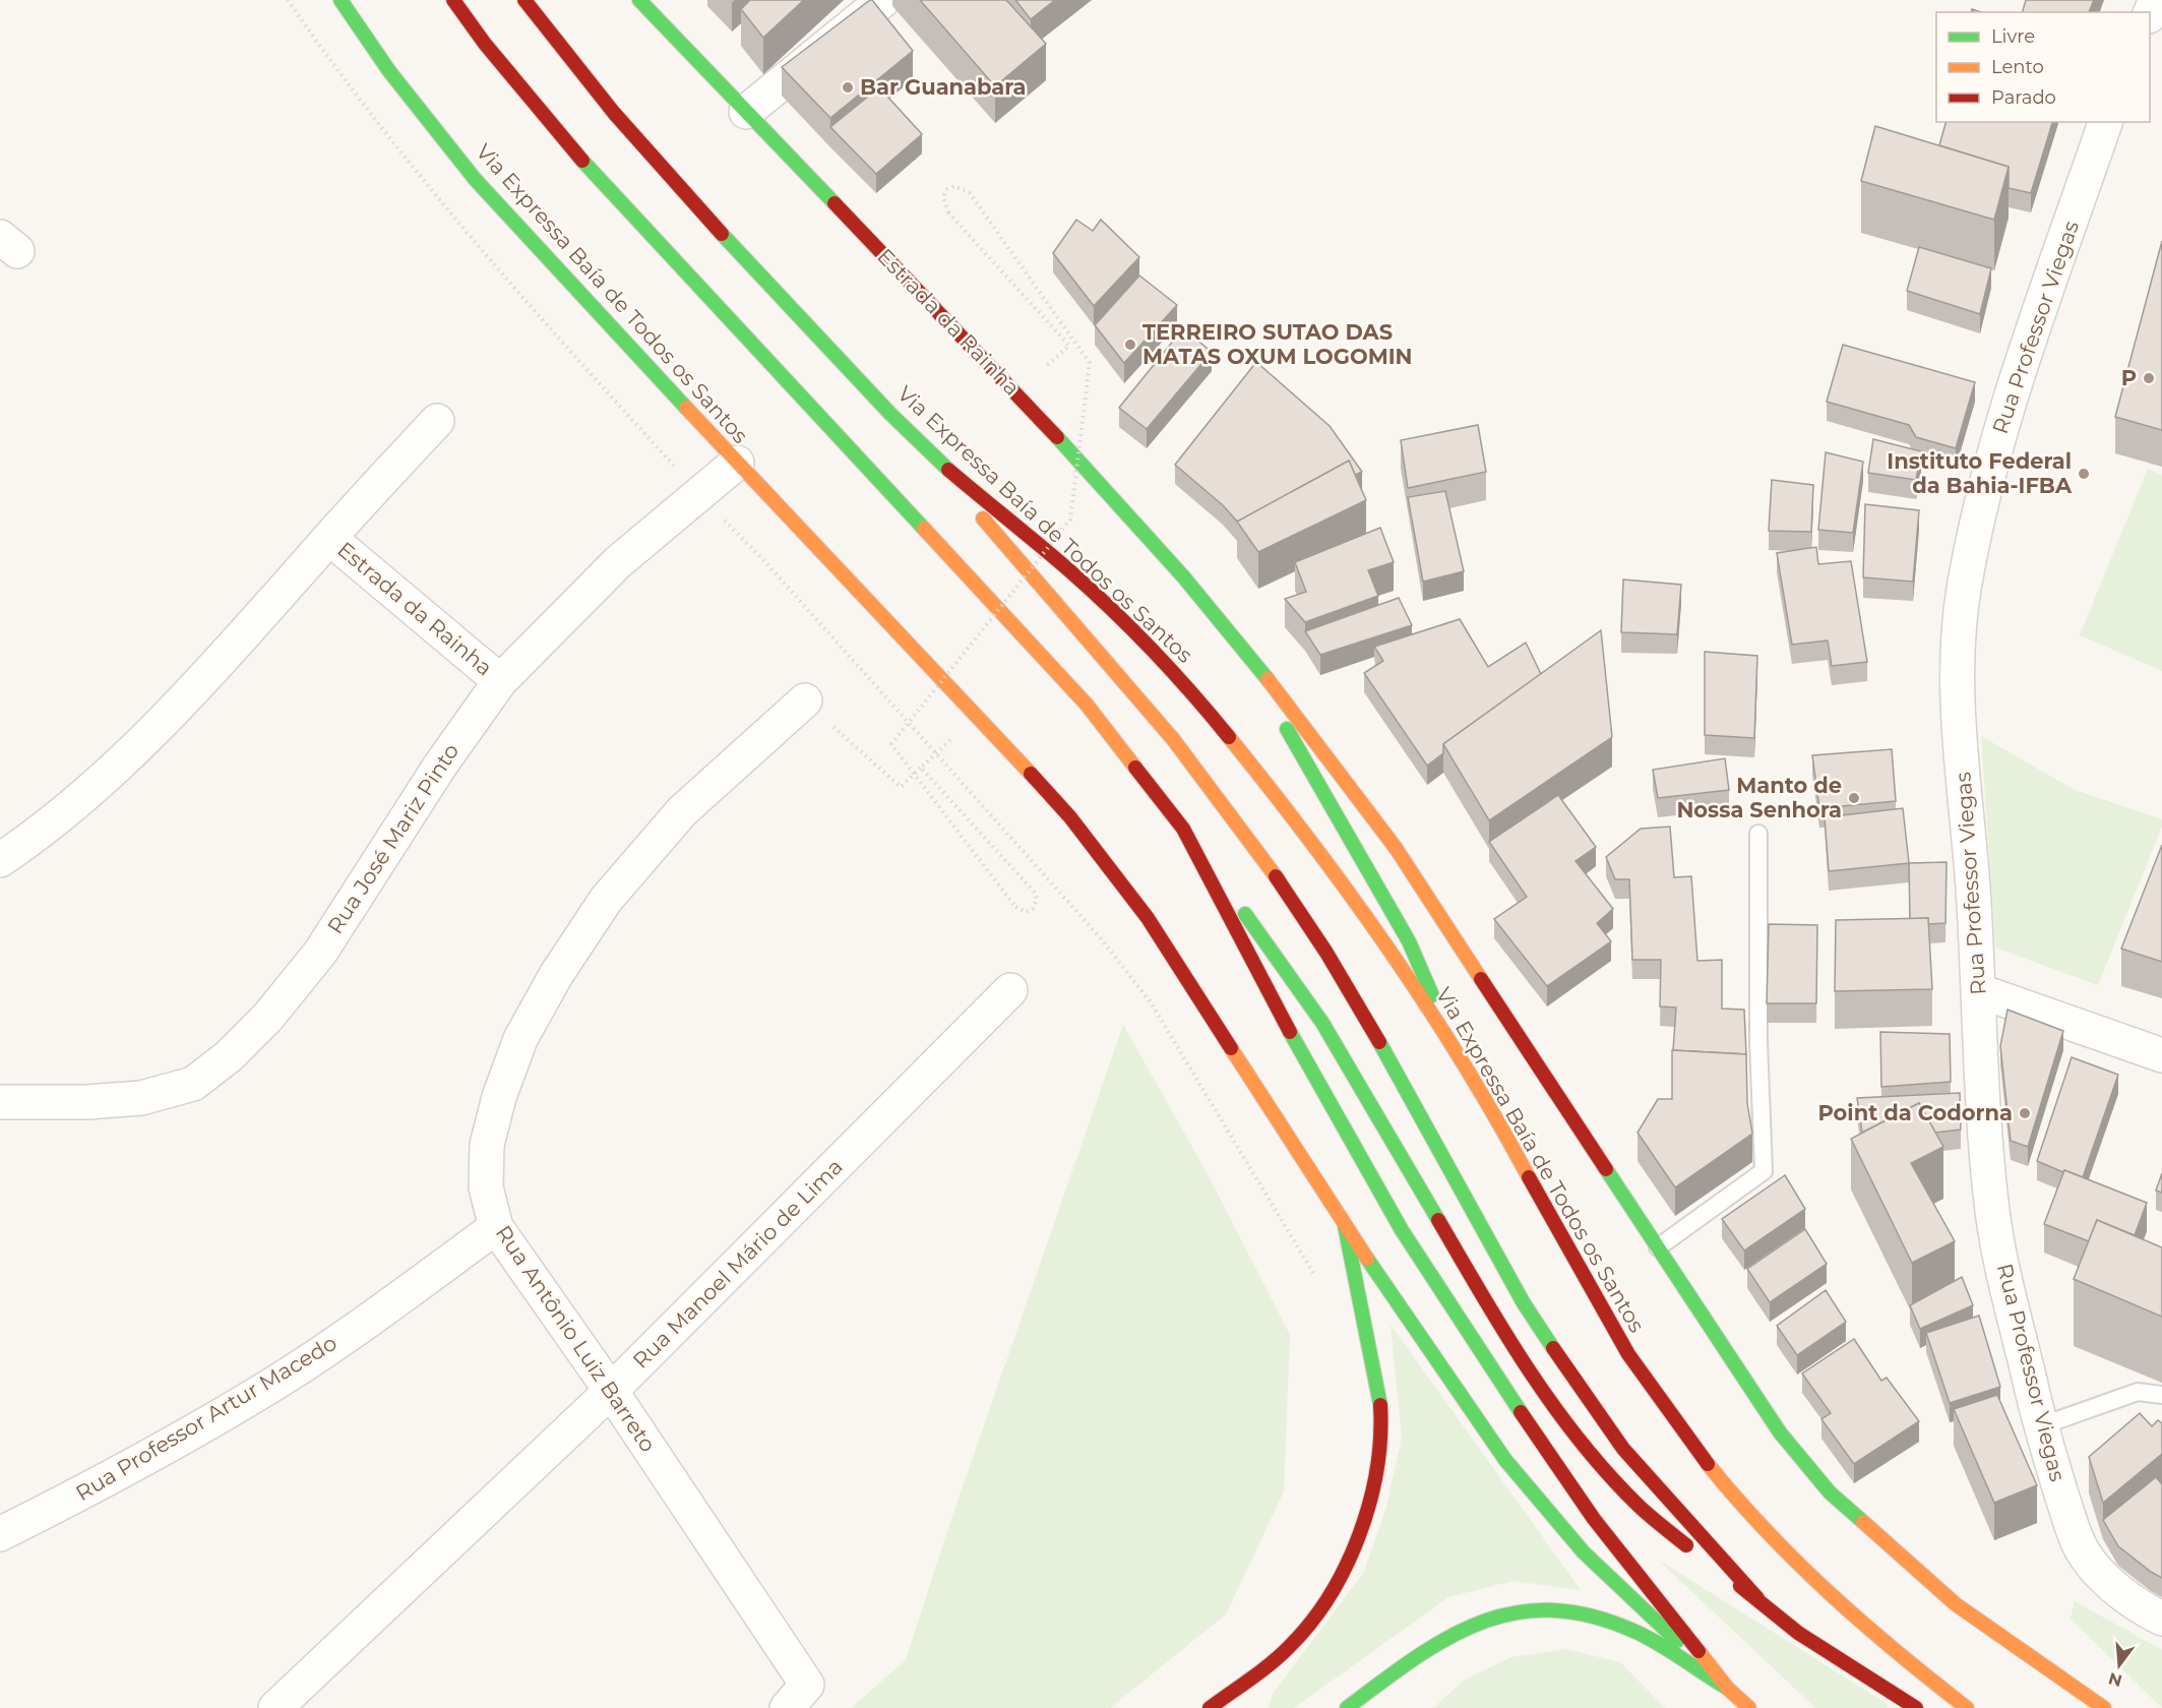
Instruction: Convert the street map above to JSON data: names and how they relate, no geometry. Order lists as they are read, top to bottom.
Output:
{
  "streets": {
    "main road": ["Via Expressa Baía de Todos os Santos", "Estrada da Rainha"],
    "street": [
      "Rua Professor Viegas",
      "Rua José Mariz Pinto",
      "Rua Manoel Mário de Lima",
      "Rua Antônio Luiz Barreto",
      "Rua Professor Artur Macedo"
    ]
  },
  "crossings": [
    ["Via Expressa Baía de Todos os Santos", "Rua José Mariz Pinto"],
    ["Estrada da Rainha", "Rua José Mariz Pinto"],
    ["Rua Manoel Mário de Lima", "Rua Antônio Luiz Barreto"],
    ["Rua Antônio Luiz Barreto", "Rua Professor Artur Macedo"]
  ],
  "places": [
    "Bar Guanabara",
    "TERREIRO SUTAO DAS MATAS OXUM LOGOMIN",
    "P",
    "Instituto Federal da Bahia-IFBA",
    "Manto de Nossa Senhora",
    "Point da Codorna"
  ],
  "legend": ["Livre", "Lento", "Parado"],
  "north": "bottom"
}
